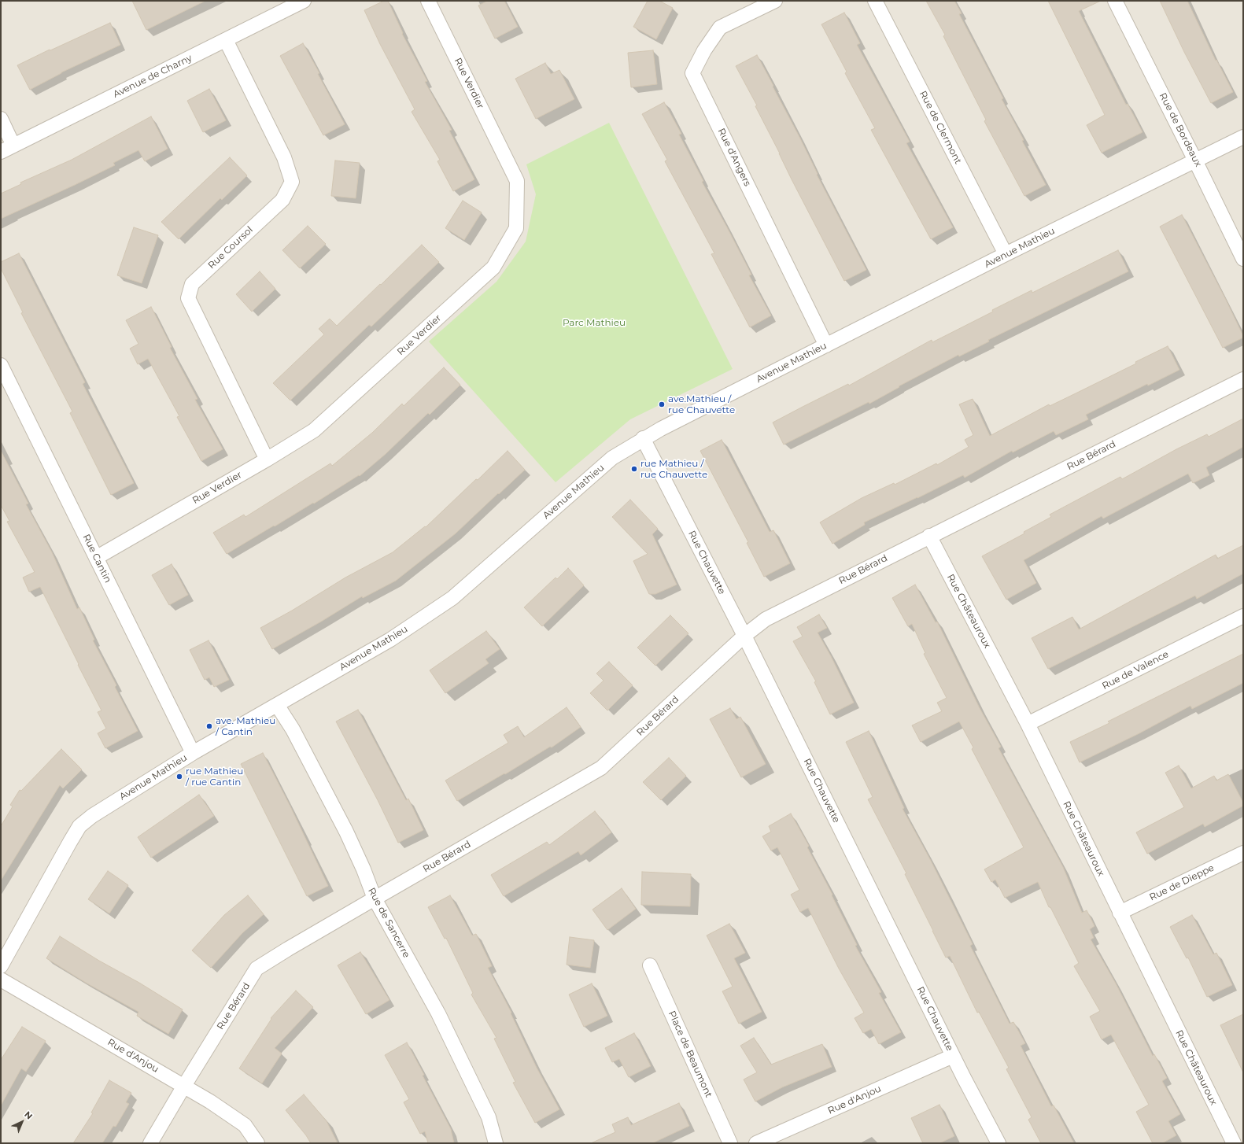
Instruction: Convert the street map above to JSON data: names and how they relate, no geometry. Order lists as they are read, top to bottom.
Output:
{
  "streets": {
    "street": [
      "Avenue de Charny",
      "Rue Verdier",
      "Rue de Clermont",
      "Rue de Bordeaux",
      "Rue d'Angers",
      "Rue Coursol",
      "Avenue Mathieu",
      "Rue Bérard",
      "Rue Cantin",
      "Rue Chauvette",
      "Rue Châteauroux",
      "Rue de Valence",
      "Rue de Dieppe",
      "Rue de Sancerre",
      "Place de Beaumont",
      "Rue d'Anjou"
    ]
  },
  "crossings": [
    ["Avenue de Charny", "Rue Coursol"],
    ["Rue Verdier", "Rue Coursol"],
    ["Rue Verdier", "Rue Cantin"],
    ["Rue de Clermont", "Avenue Mathieu"],
    ["Rue de Bordeaux", "Avenue Mathieu"],
    ["Rue d'Angers", "Avenue Mathieu"],
    ["Avenue Mathieu", "Rue Cantin"],
    ["Avenue Mathieu", "Rue Chauvette"],
    ["Avenue Mathieu", "Rue de Sancerre"],
    ["Rue Bérard", "Rue Chauvette"],
    ["Rue Bérard", "Rue Châteauroux"],
    ["Rue Bérard", "Rue de Sancerre"],
    ["Rue Bérard", "Rue d'Anjou"],
    ["Rue Chauvette", "Rue d'Anjou"],
    ["Rue Châteauroux", "Rue de Valence"],
    ["Rue Châteauroux", "Rue de Dieppe"]
  ],
  "parks": ["Parc Mathieu"],
  "places": [
    "ave.Mathieu / rue Chauvette",
    "rue Mathieu / rue Chauvette",
    "ave. Mathieu / Cantin",
    "rue Mathieu / rue Cantin"
  ],
  "north": "top right"
}
